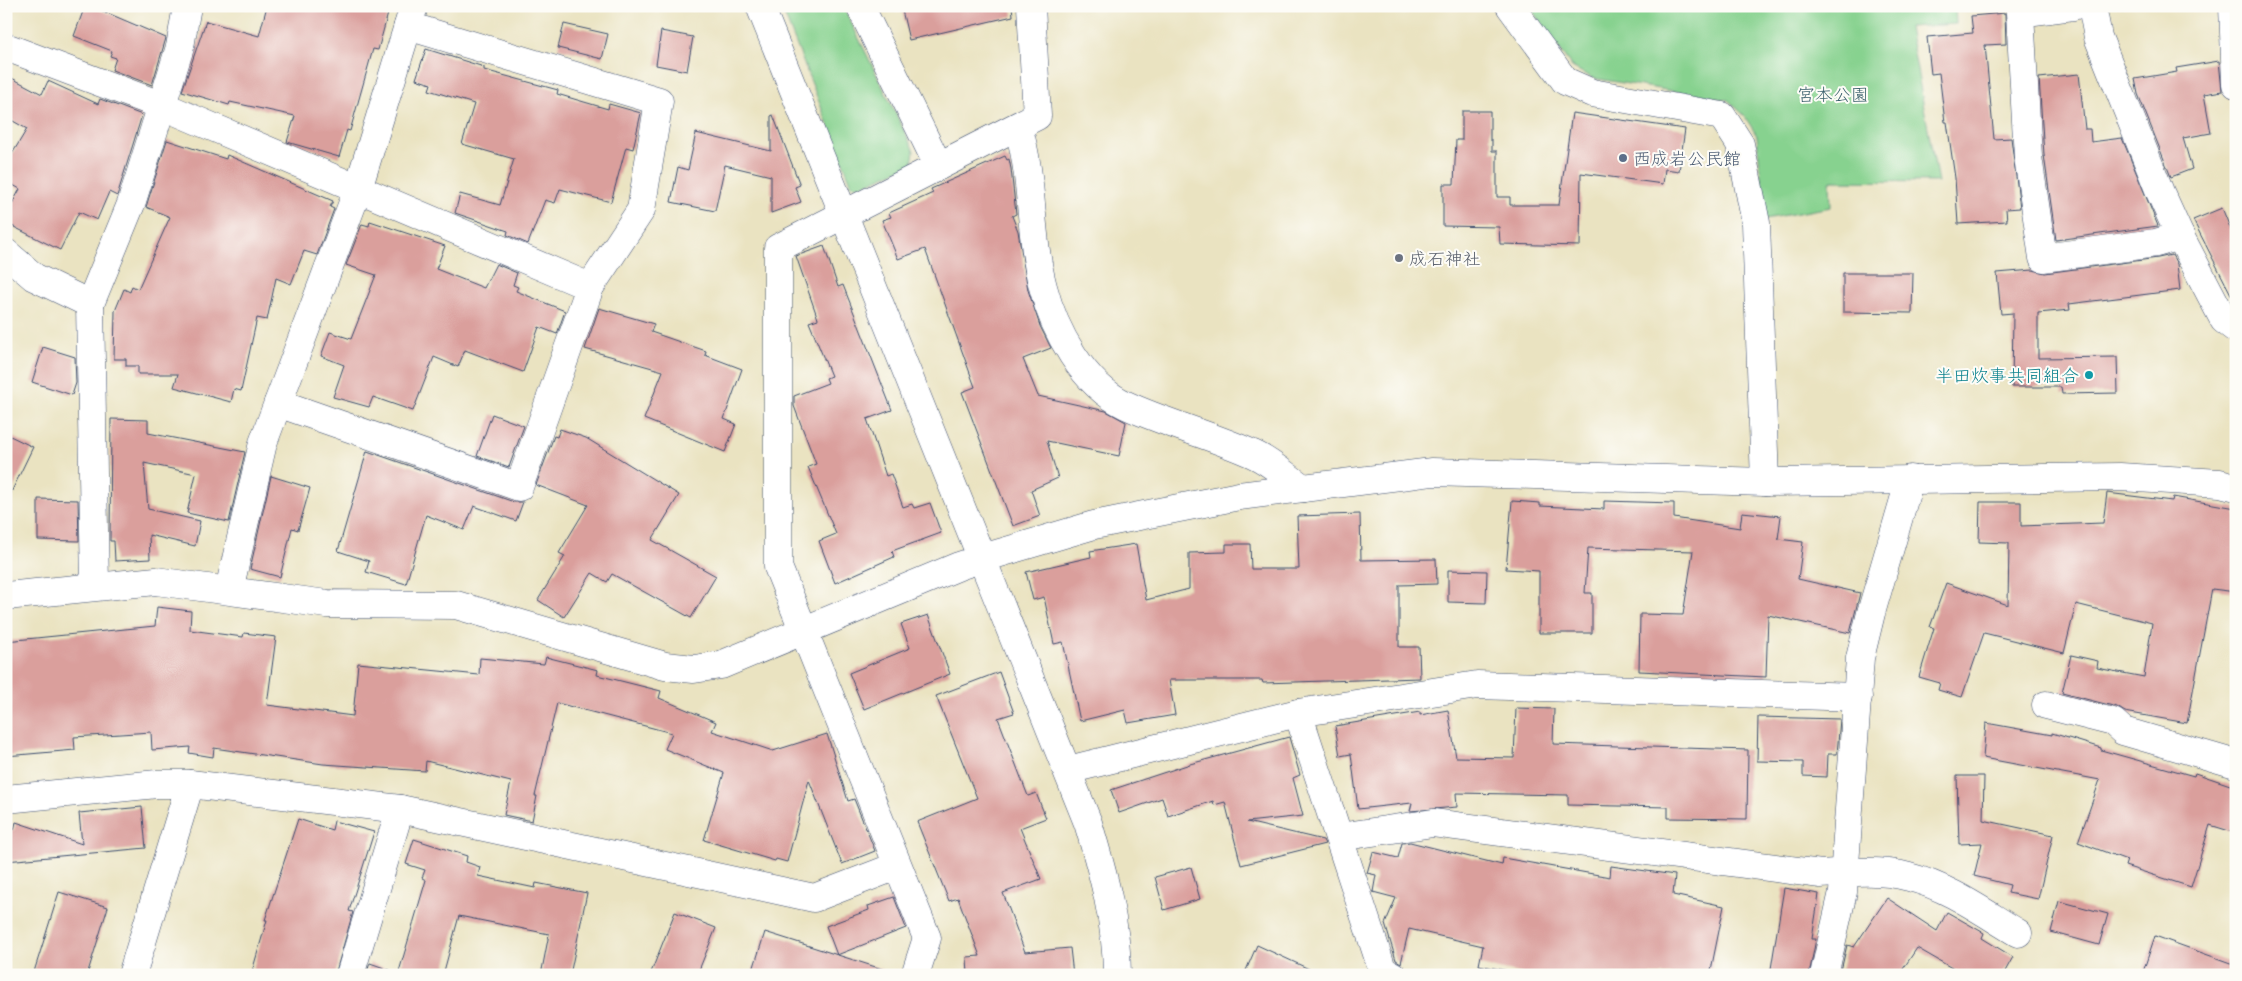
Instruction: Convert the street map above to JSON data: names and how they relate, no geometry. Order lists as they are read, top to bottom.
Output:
{
  "parks": ["宮本公園"],
  "places": ["西成岩公民館", "成石神社", "半田炊事共同組合"]
}
